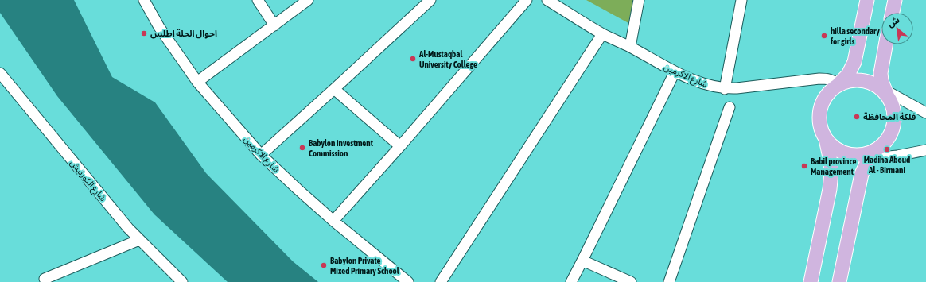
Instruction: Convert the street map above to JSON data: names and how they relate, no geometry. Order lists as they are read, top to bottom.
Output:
{
  "streets": {
    "street": ["شارع الاكرمين", "شارع الكورنيش"]
  },
  "places": [
    "احوال الحلة اطلس",
    "hilla secondary for girls",
    "Al-Mustaqbal University College",
    "فلكة المحافظة",
    "Babylon Investment Commission",
    "Madiha Aboud Al - Birmani",
    "Babil province Management",
    "Babylon Private Mixed Primary School"
  ],
  "north": "top left"
}
